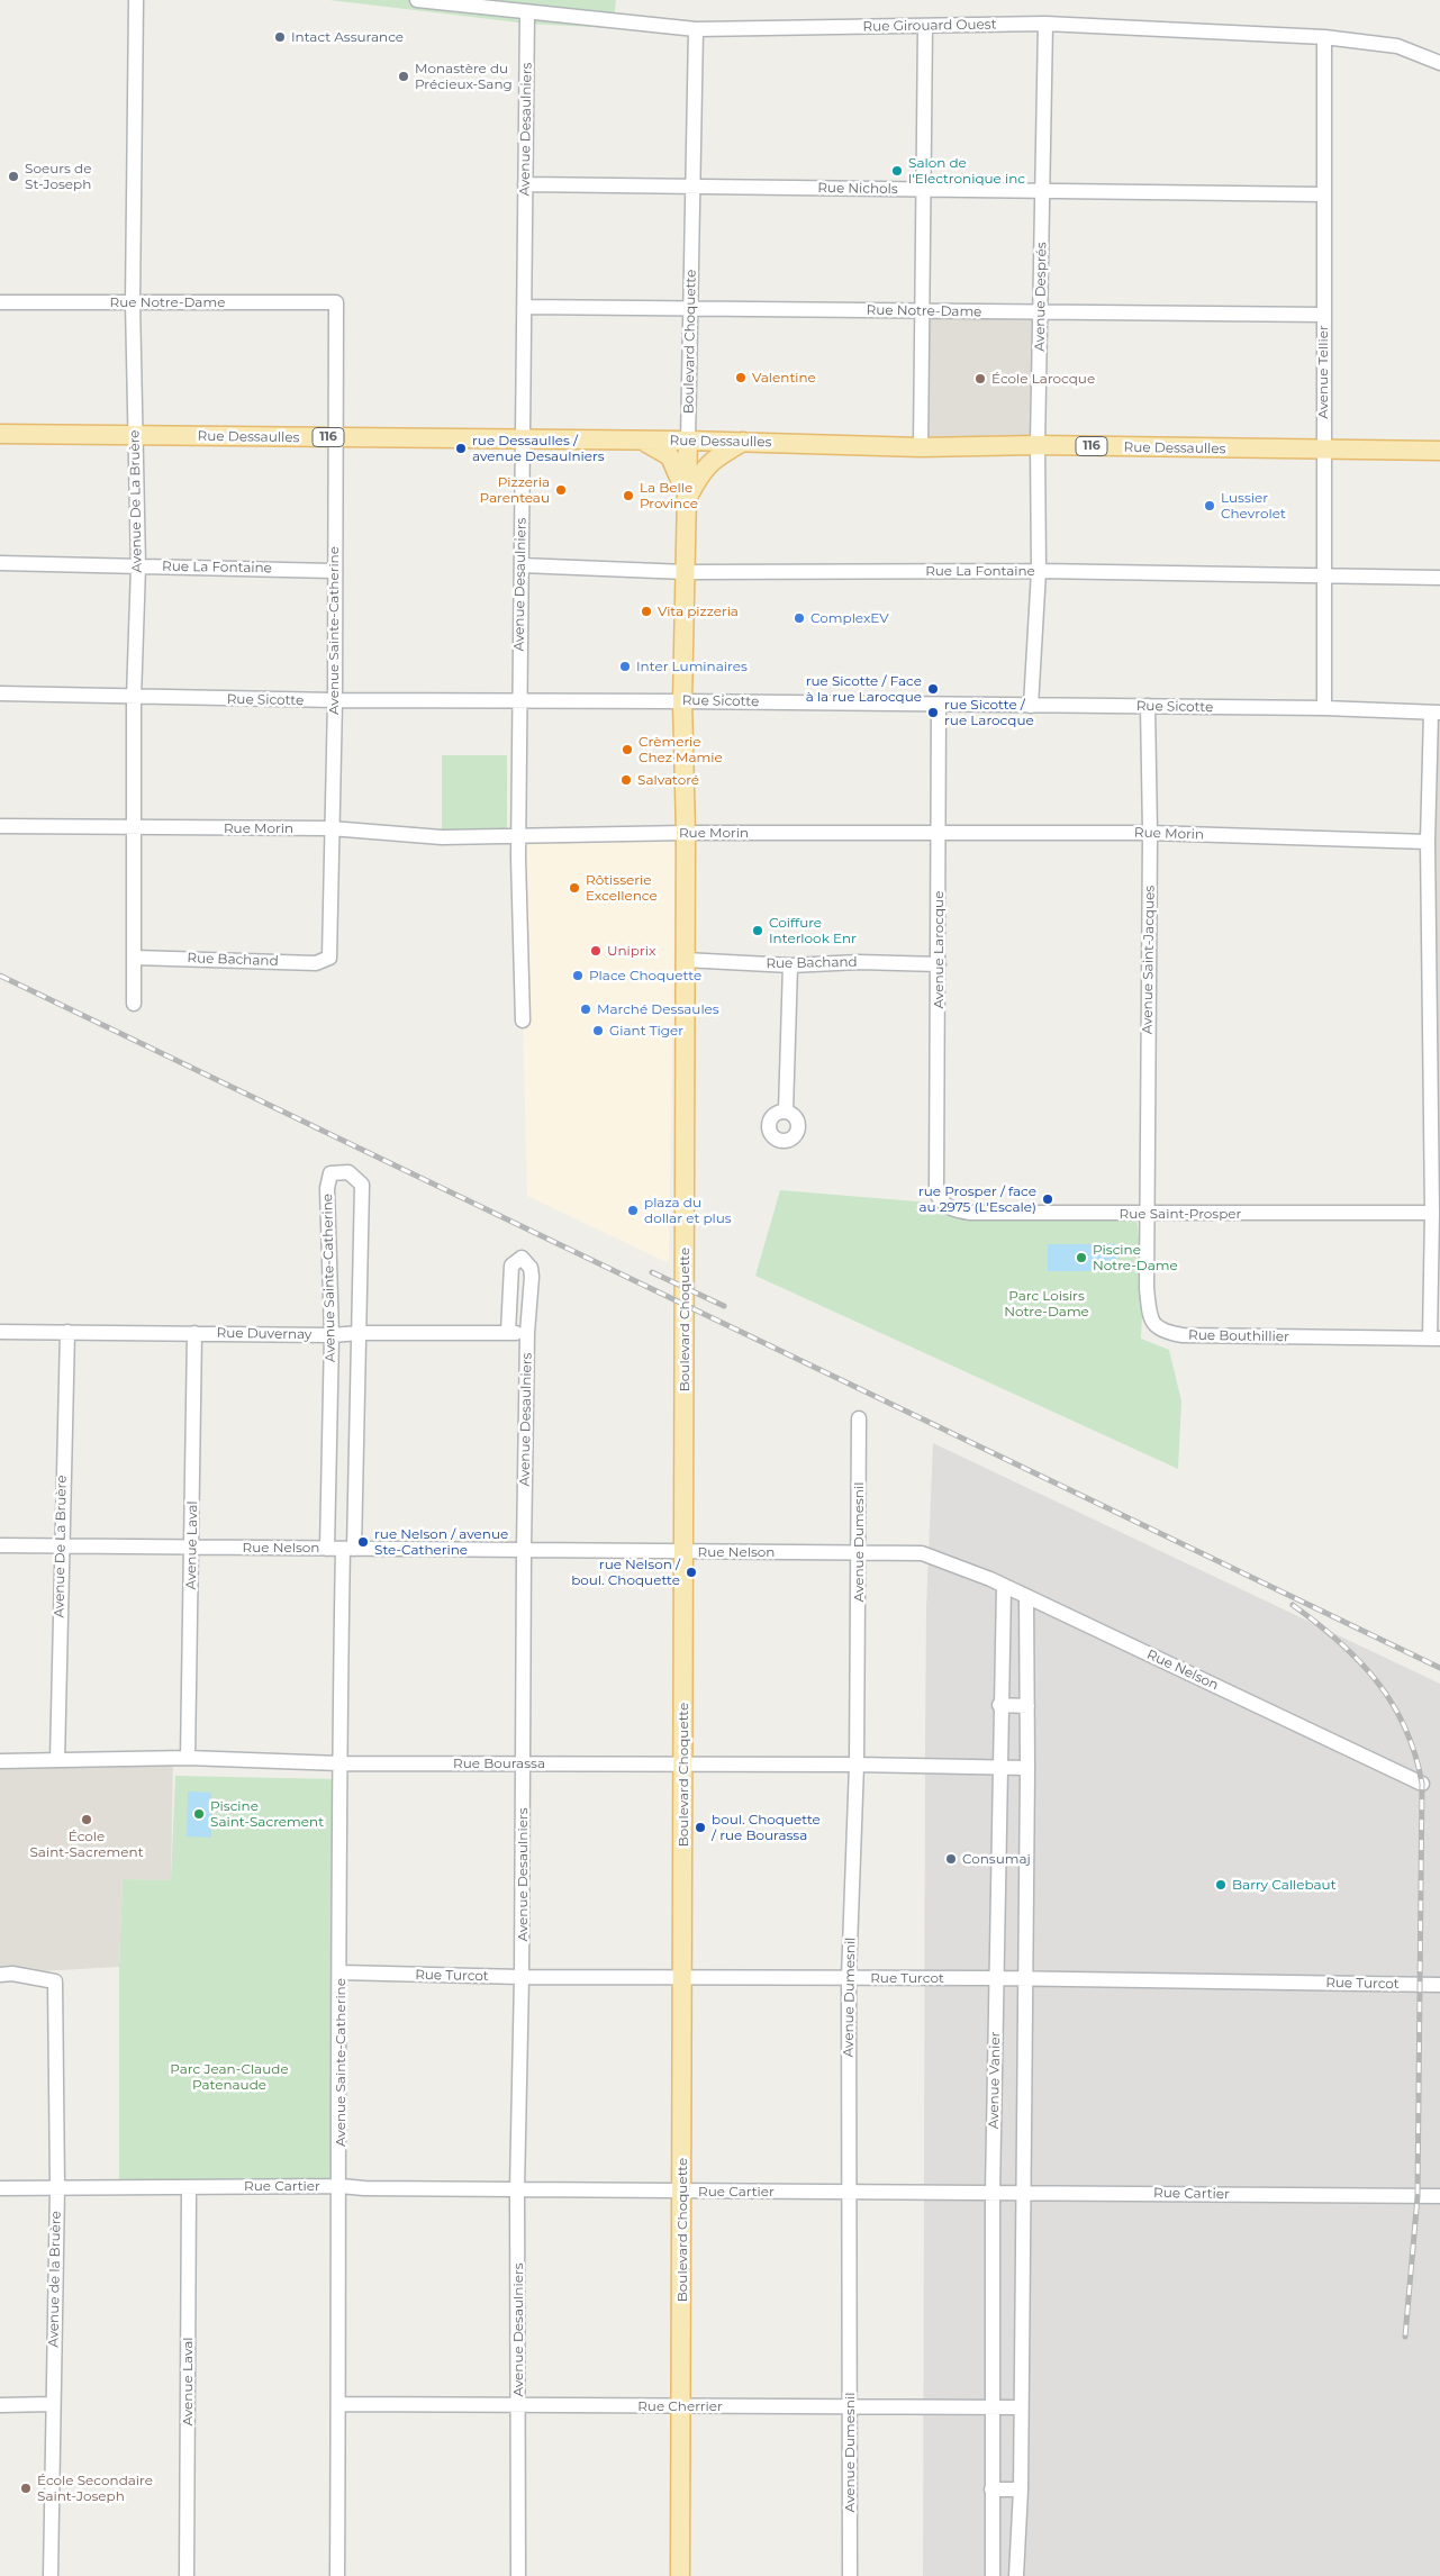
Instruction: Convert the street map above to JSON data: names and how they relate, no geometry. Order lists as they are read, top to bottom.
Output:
{
  "streets": {
    "main road": ["Boulevard Choquette", "Rue Dessaulles", "116"],
    "street": [
      "Rue Girouard Ouest",
      "Avenue Desaulniers",
      "Rue Nichols",
      "Avenue Després",
      "Rue Notre-Dame",
      "Avenue Tellier",
      "Avenue De La Bruère",
      "Rue La Fontaine",
      "Avenue Sainte-Catherine",
      "Rue Sicotte",
      "Rue Morin",
      "Avenue Larocque",
      "Rue Bachand",
      "Avenue Saint-Jacques",
      "Rue Saint-Prosper",
      "Rue Duvernay",
      "Rue Bouthillier",
      "Avenue Dumesnil",
      "Avenue Laval",
      "Rue Nelson",
      "Rue Bourassa",
      "Rue Turcot",
      "Avenue Vanier",
      "Rue Cartier",
      "Avenue de la Bruère",
      "Rue Cherrier"
    ]
  },
  "crossings": [
    ["Rue Girouard Ouest", "Avenue Desaulniers"],
    ["Rue Girouard Ouest", "Avenue Després"],
    ["Rue Girouard Ouest", "Boulevard Choquette"],
    ["Rue Girouard Ouest", "Avenue Tellier"],
    ["Avenue Desaulniers", "Rue Nichols"],
    ["Avenue Desaulniers", "Rue Notre-Dame"],
    ["Avenue Desaulniers", "Rue Dessaulles"],
    ["Avenue Desaulniers", "Rue La Fontaine"],
    ["Avenue Desaulniers", "Rue Sicotte"],
    ["Avenue Desaulniers", "Rue Morin"],
    ["Avenue Desaulniers", "Rue Duvernay"],
    ["Avenue Desaulniers", "Rue Nelson"],
    ["Avenue Desaulniers", "Rue Bourassa"],
    ["Avenue Desaulniers", "Rue Turcot"],
    ["Avenue Desaulniers", "Rue Cartier"],
    ["Avenue Desaulniers", "Rue Cherrier"],
    ["Rue Nichols", "Avenue Després"],
    ["Rue Nichols", "Boulevard Choquette"],
    ["Rue Nichols", "Avenue Tellier"],
    ["Avenue Després", "Rue Notre-Dame"],
    ["Avenue Després", "Rue Dessaulles"],
    ["Avenue Després", "Rue La Fontaine"],
    ["Avenue Després", "Rue Sicotte"],
    ["Rue Notre-Dame", "Boulevard Choquette"],
    ["Rue Notre-Dame", "Avenue Tellier"],
    ["Rue Notre-Dame", "Avenue De La Bruère"],
    ["Rue Notre-Dame", "Avenue Sainte-Catherine"],
    ["Boulevard Choquette", "Rue Dessaulles"],
    ["Boulevard Choquette", "Rue La Fontaine"],
    ["Boulevard Choquette", "Rue Sicotte"],
    ["Boulevard Choquette", "Rue Morin"],
    ["Boulevard Choquette", "Rue Bachand"],
    ["Boulevard Choquette", "Rue Nelson"],
    ["Boulevard Choquette", "Rue Bourassa"],
    ["Boulevard Choquette", "Rue Turcot"],
    ["Boulevard Choquette", "Rue Cartier"],
    ["Boulevard Choquette", "Rue Cherrier"],
    ["Avenue Tellier", "Rue Dessaulles"],
    ["Avenue Tellier", "Rue La Fontaine"],
    ["Avenue Tellier", "Rue Sicotte"],
    ["Rue Dessaulles", "Avenue De La Bruère"],
    ["Rue Dessaulles", "Avenue Sainte-Catherine"],
    ["Avenue De La Bruère", "Rue La Fontaine"],
    ["Avenue De La Bruère", "Rue Sicotte"],
    ["Avenue De La Bruère", "Rue Morin"],
    ["Avenue De La Bruère", "Rue Bachand"],
    ["Avenue De La Bruère", "Rue Duvernay"],
    ["Avenue De La Bruère", "Rue Nelson"],
    ["Avenue De La Bruère", "Rue Bourassa"],
    ["Rue La Fontaine", "Avenue Sainte-Catherine"],
    ["Avenue Sainte-Catherine", "Rue Sicotte"],
    ["Avenue Sainte-Catherine", "Rue Morin"],
    ["Avenue Sainte-Catherine", "Rue Bachand"],
    ["Avenue Sainte-Catherine", "Rue Duvernay"],
    ["Avenue Sainte-Catherine", "Rue Nelson"],
    ["Avenue Sainte-Catherine", "Rue Bourassa"],
    ["Avenue Sainte-Catherine", "Rue Turcot"],
    ["Avenue Sainte-Catherine", "Rue Cartier"],
    ["Avenue Sainte-Catherine", "Rue Cherrier"],
    ["Rue Sicotte", "Avenue Larocque"],
    ["Rue Sicotte", "Avenue Saint-Jacques"],
    ["Rue Morin", "Avenue Larocque"],
    ["Rue Morin", "Avenue Saint-Jacques"],
    ["Avenue Larocque", "Rue Bachand"],
    ["Avenue Larocque", "Rue Saint-Prosper"],
    ["Avenue Saint-Jacques", "Rue Saint-Prosper"],
    ["Avenue Saint-Jacques", "Rue Bouthillier"],
    ["Rue Saint-Prosper", "Rue Bouthillier"],
    ["Rue Duvernay", "Avenue Laval"],
    ["Avenue Dumesnil", "Rue Nelson"],
    ["Avenue Dumesnil", "Rue Bourassa"],
    ["Avenue Dumesnil", "Rue Turcot"],
    ["Avenue Dumesnil", "Rue Cartier"],
    ["Avenue Dumesnil", "Rue Cherrier"],
    ["Avenue Laval", "Rue Nelson"],
    ["Avenue Laval", "Rue Bourassa"],
    ["Avenue Laval", "Rue Cartier"],
    ["Rue Nelson", "Avenue Vanier"],
    ["Rue Bourassa", "Avenue Vanier"],
    ["Rue Turcot", "Avenue Vanier"],
    ["Avenue Vanier", "Rue Cartier"],
    ["Avenue Vanier", "Rue Cherrier"],
    ["Rue Cartier", "Avenue de la Bruère"]
  ],
  "parks": ["Parc Loisirs Notre-Dame", "Parc Jean-Claude Patenaude"],
  "places": [
    "Intact Assurance",
    "Monastère du Précieux-Sang",
    "Salon de l'Electronique inc",
    "Soeurs de St-Joseph",
    "Valentine",
    "École Larocque",
    "rue Dessaulles / avenue Desaulniers",
    "Pizzeria Parenteau",
    "La Belle Province",
    "Lussier Chevrolet",
    "Vita pizzeria",
    "ComplexEV",
    "Inter Luminaires",
    "rue Sicotte / Face à la rue Larocque",
    "rue Sicotte / rue Larocque",
    "Crèmerie Chez Mamie",
    "Salvatoré",
    "Rôtisserie Excellence",
    "Coiffure Interlook Enr",
    "Uniprix",
    "Place Choquette",
    "Marché Dessaules",
    "Giant Tiger",
    "rue Prosper / face au 2975 (L'Escale)",
    "plaza du dollar et plus",
    "Piscine Notre-Dame",
    "rue Nelson / avenue Ste-Catherine",
    "rue Nelson / boul. Choquette",
    "Piscine Saint-Sacrement",
    "École Saint-Sacrement",
    "boul. Choquette / rue Bourassa",
    "Consumaj",
    "Barry Callebaut",
    "École Secondaire Saint-Joseph"
  ]
}
